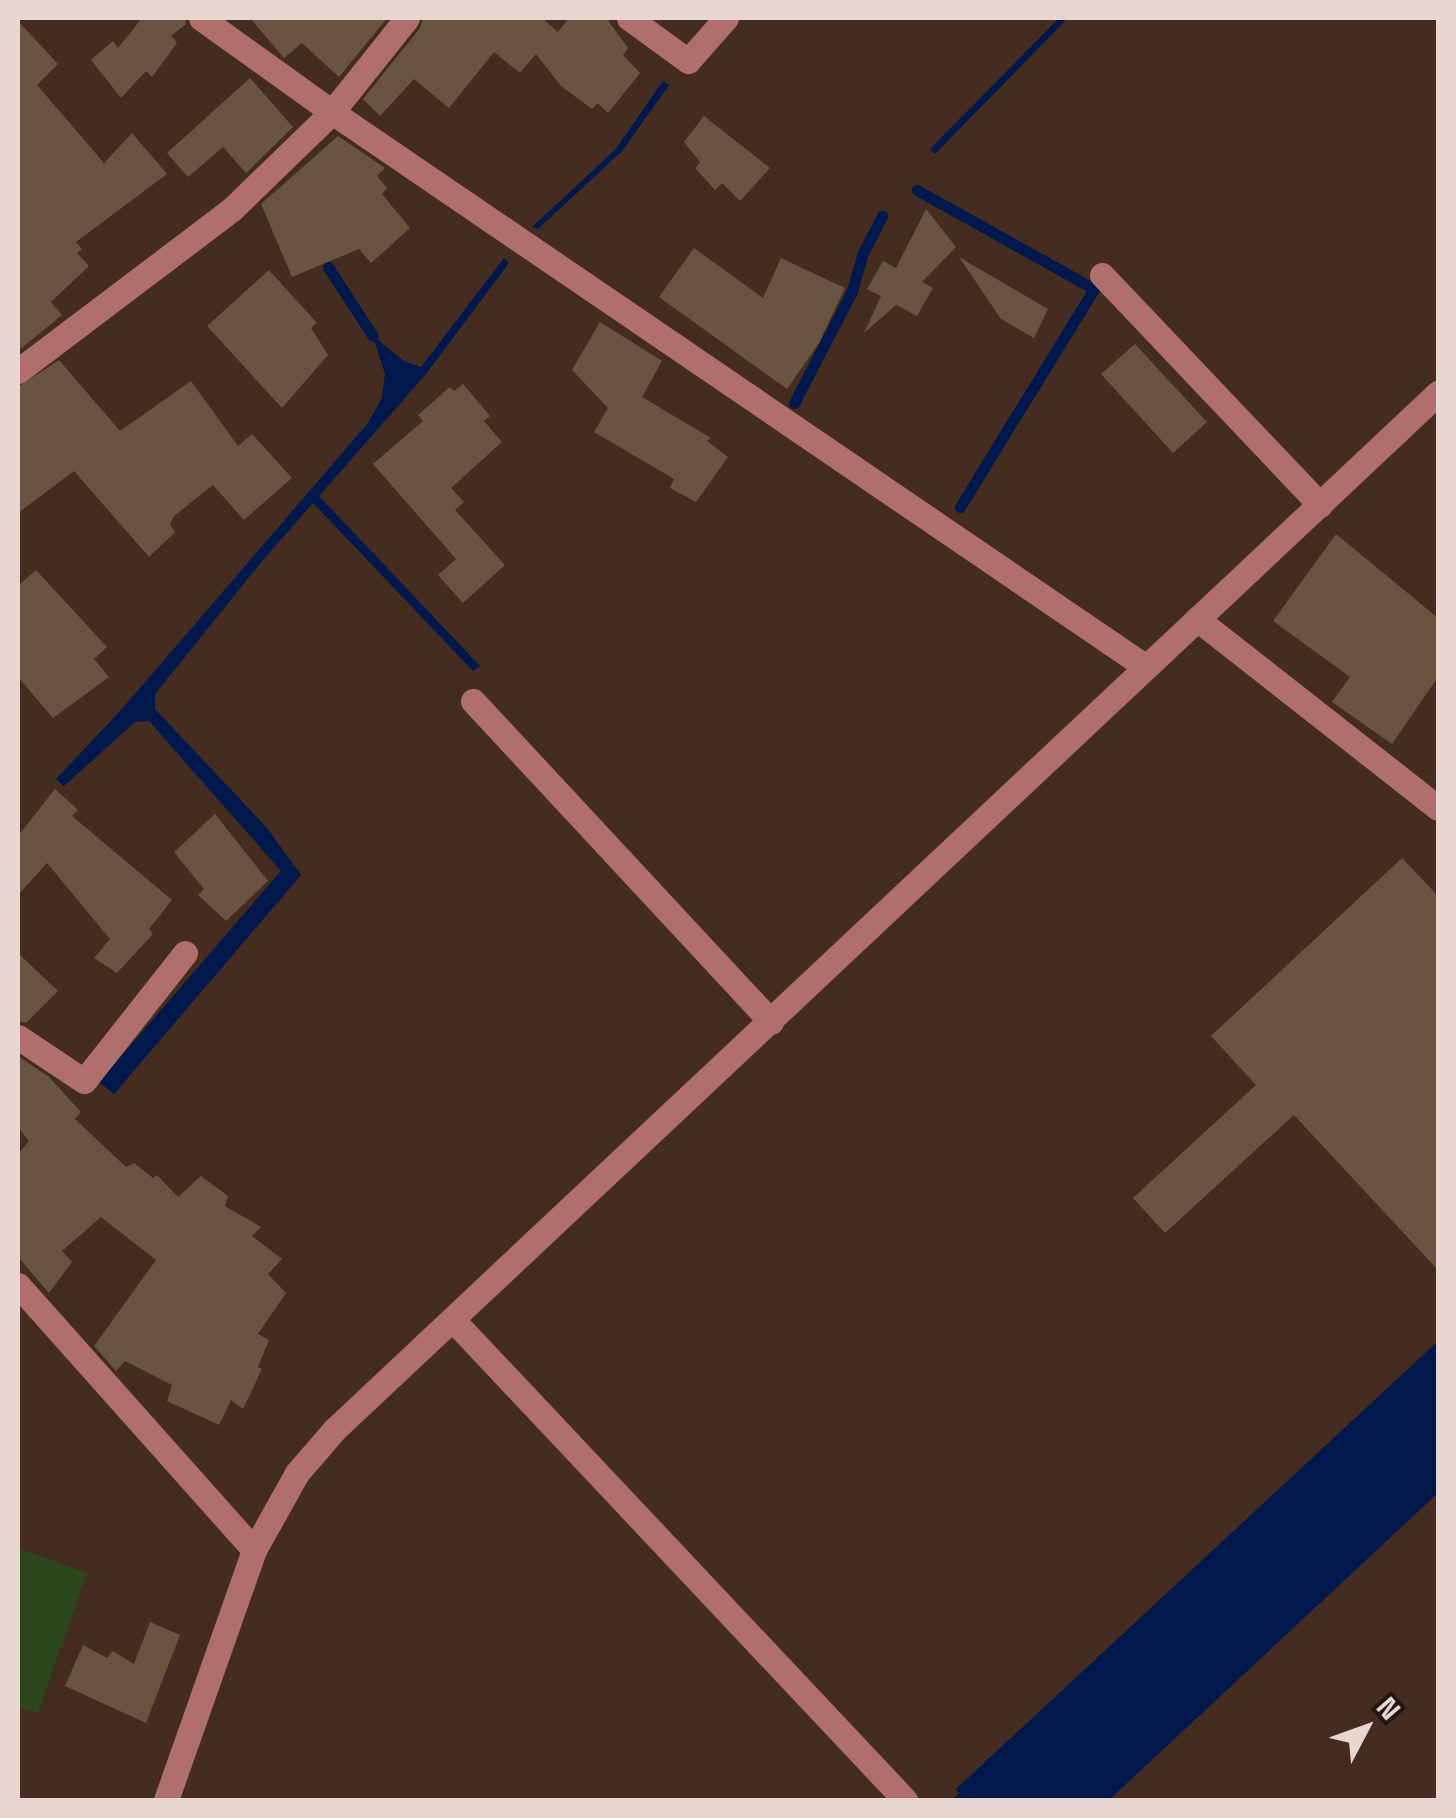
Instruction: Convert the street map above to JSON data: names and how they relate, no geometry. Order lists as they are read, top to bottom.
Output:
{
  "north": "top right"
}
